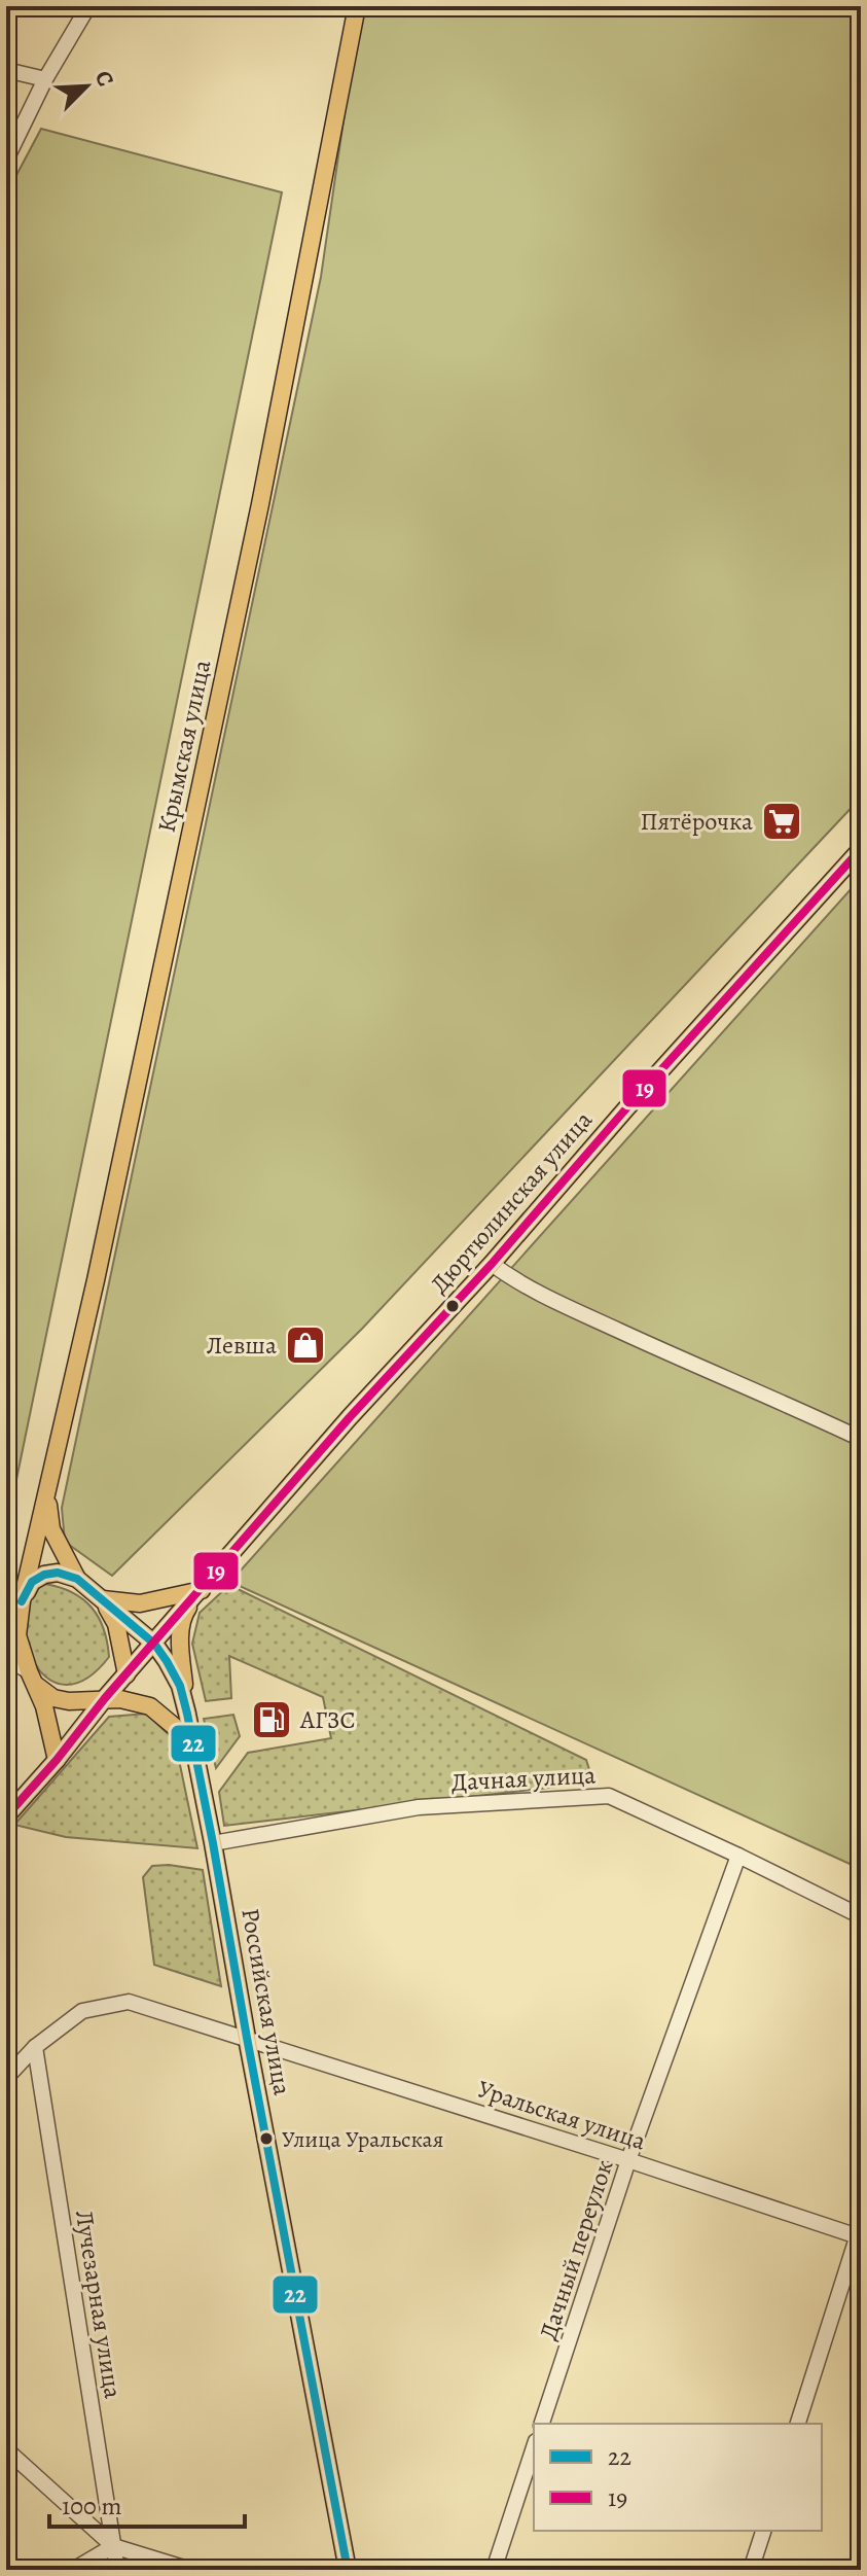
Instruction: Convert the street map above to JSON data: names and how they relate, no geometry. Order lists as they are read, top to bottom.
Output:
{
  "streets": {
    "main road": ["Крымская улица", "Дюртюлинская улица", "Российская улица"],
    "street": [
      "Дачная улица",
      "Уральская улица",
      "Дачный переулок",
      "Лучезарная улица"
    ]
  },
  "crossings": [
    ["Крымская улица", "Российская улица"],
    ["Дачная улица", "Российская улица"],
    ["Дачная улица", "Дачный переулок"],
    ["Российская улица", "Уральская улица"],
    ["Уральская улица", "Дачный переулок"],
    ["Уральская улица", "Лучезарная улица"]
  ],
  "places": {
    "supermarket": ["Пятёрочка"],
    "shop": ["Левша"],
    "fuel station": ["АГЗС"],
    "other": ["Улица Уральская"]
  },
  "lines": ["transit line 19", "transit line 22"],
  "legend": ["22", "19"],
  "scale_bar": "100 m",
  "north": "top right"
}
